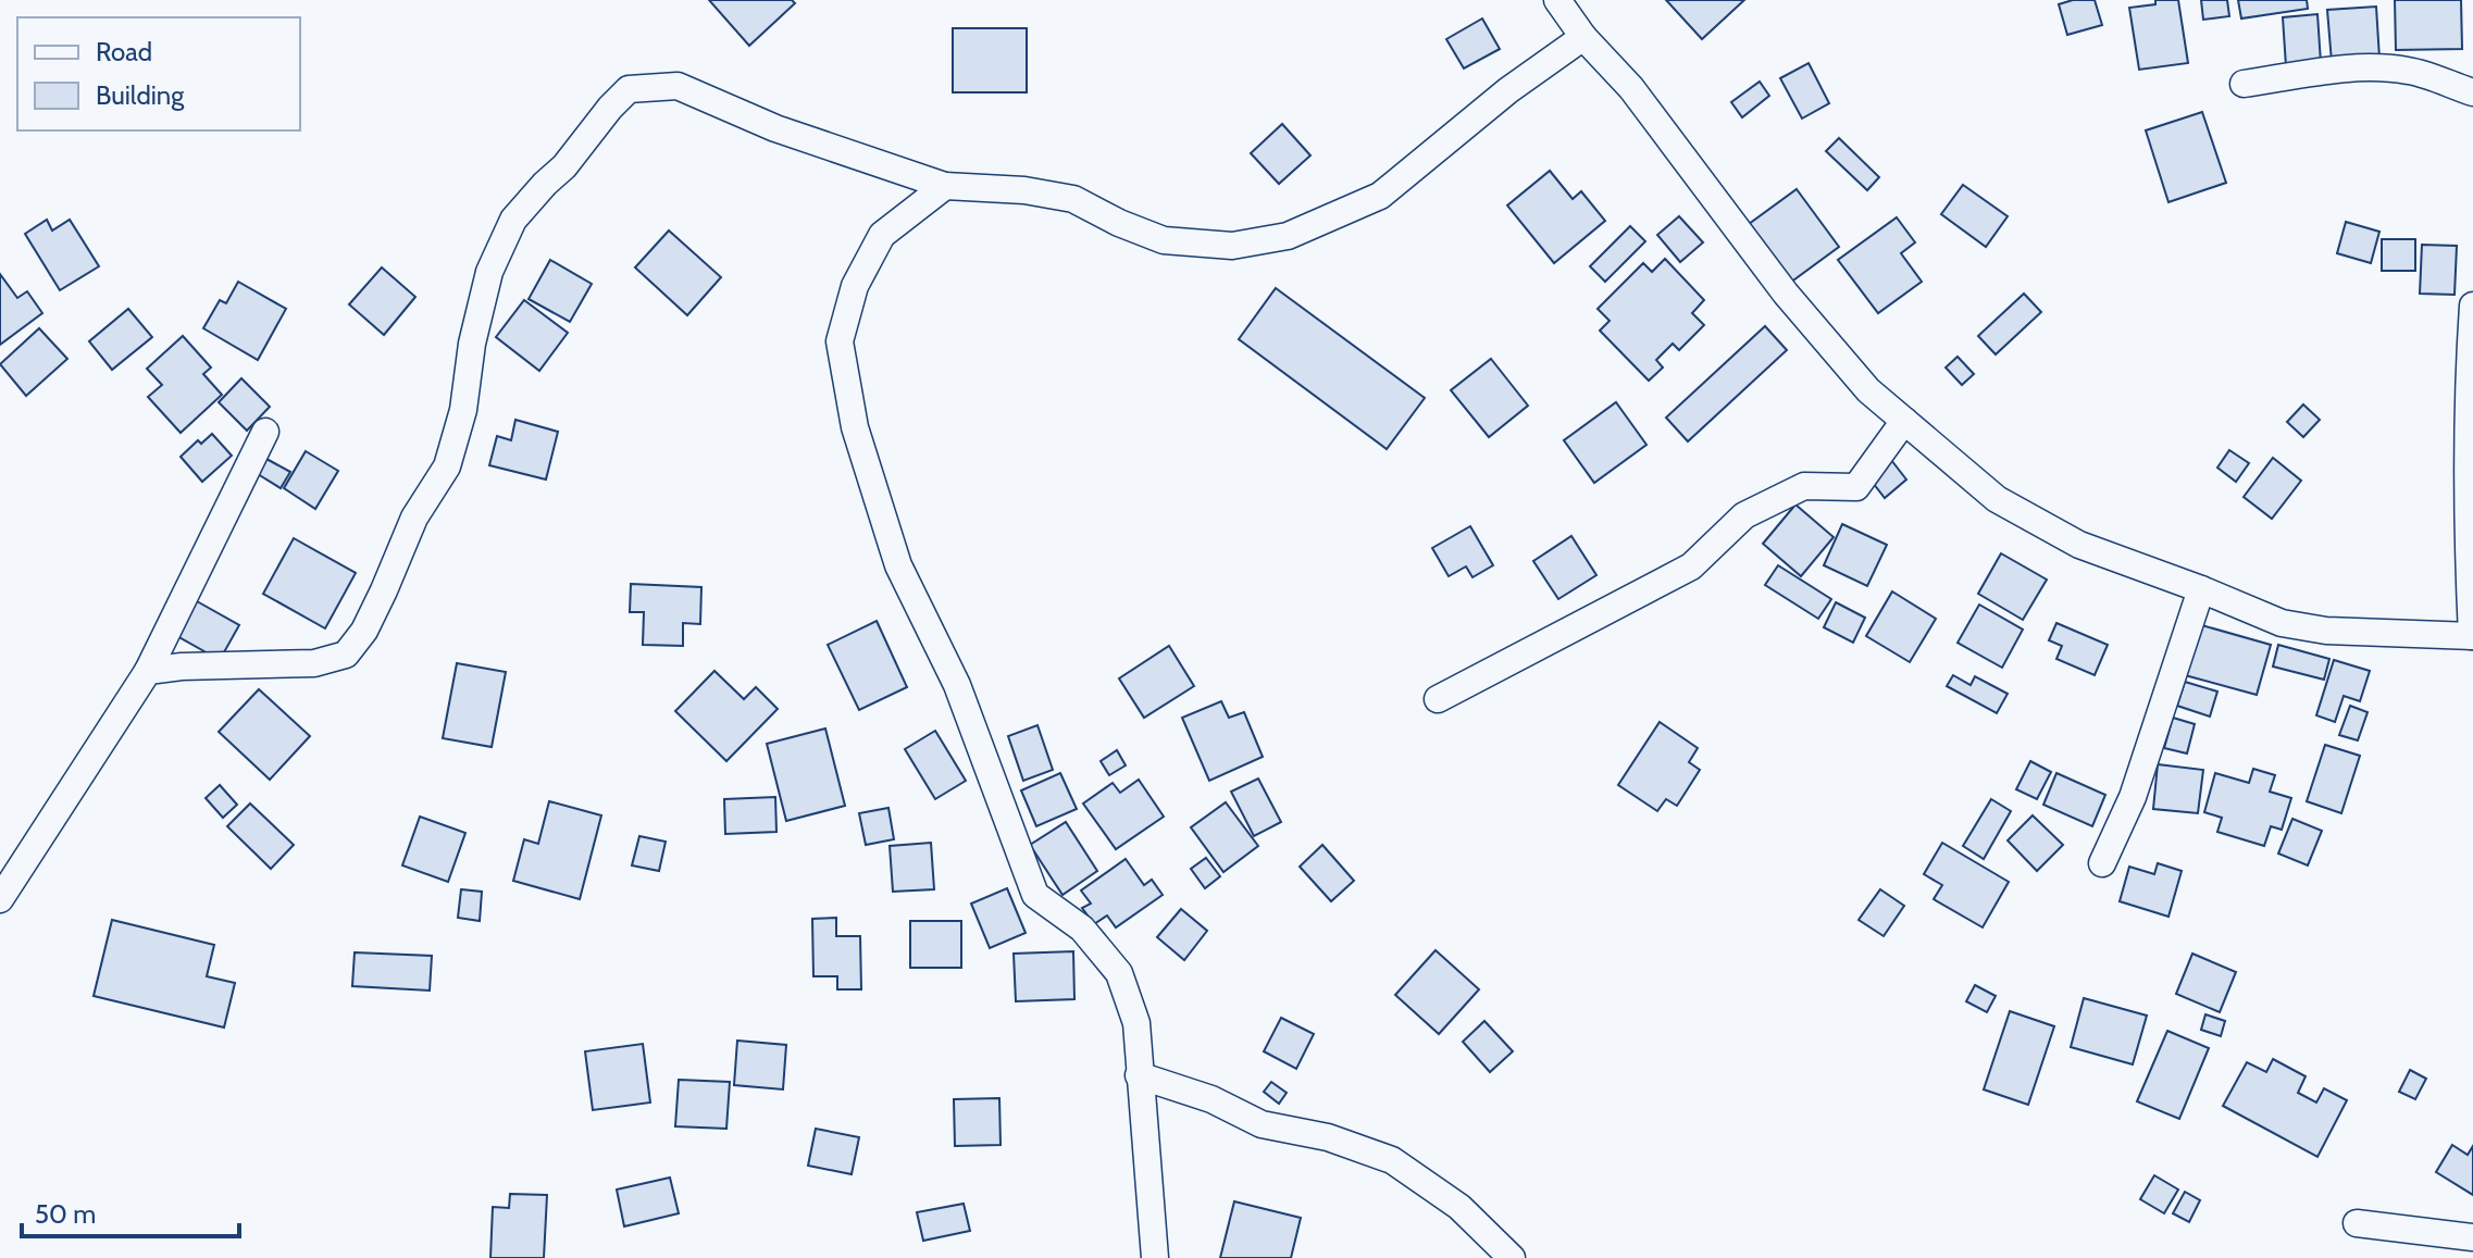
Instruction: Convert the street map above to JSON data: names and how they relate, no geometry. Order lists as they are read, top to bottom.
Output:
{
  "legend": ["Road", "Building"],
  "scale_bar": "50 m"
}
